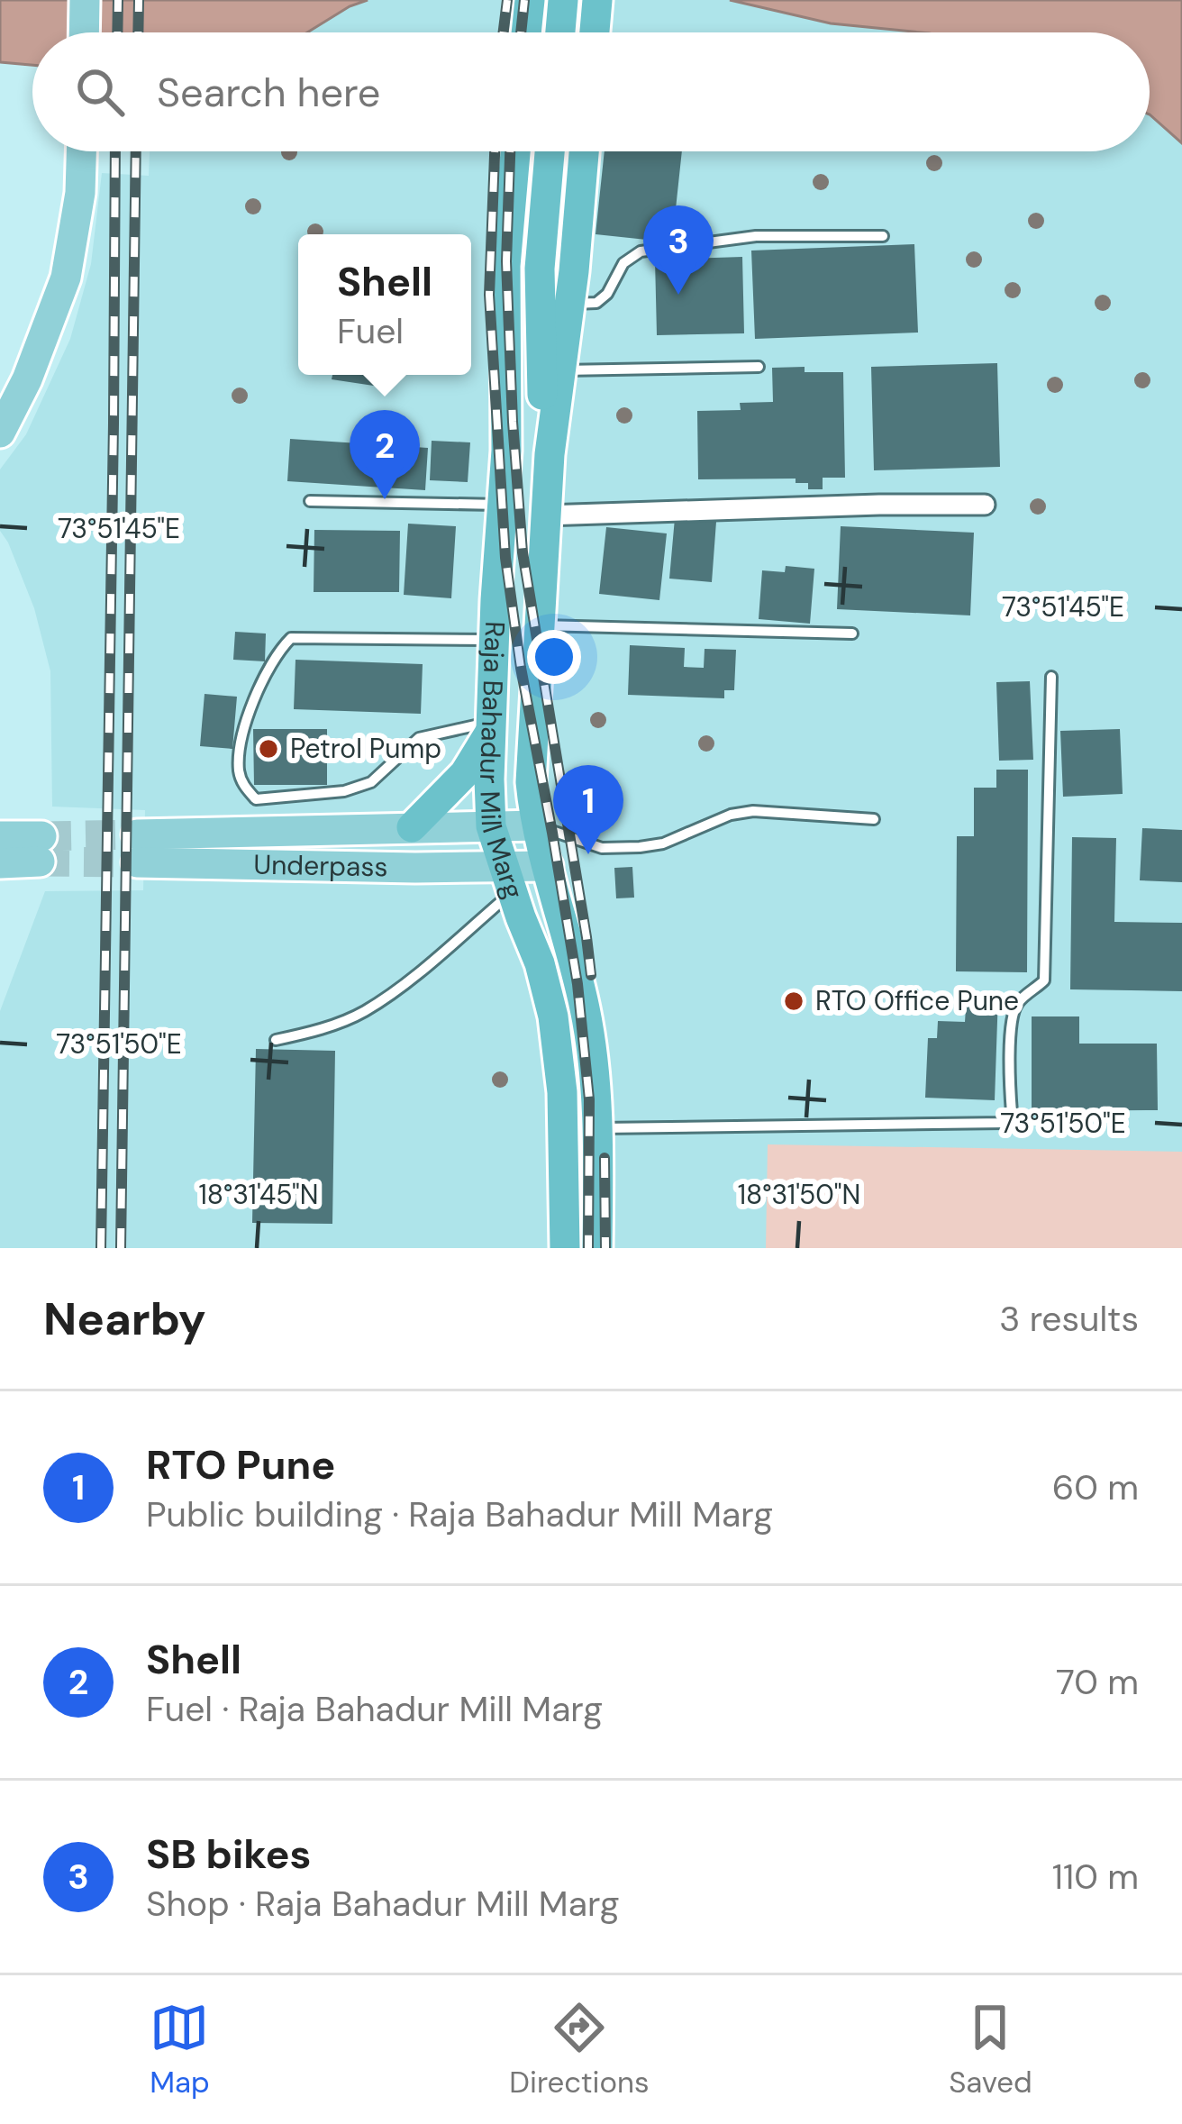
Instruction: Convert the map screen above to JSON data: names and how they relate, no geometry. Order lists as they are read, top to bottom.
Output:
{
  "streets": {
    "highway": ["Raja Bahadur Mill Marg"],
    "main road": ["Underpass"]
  },
  "crossings": [
    ["Raja Bahadur Mill Marg", "Underpass"]
  ],
  "places": ["Petrol Pump", "RTO Office Pune"],
  "page": {
    "search": "Search here",
    "pins": ["3", "2", "1"],
    "popup": ["Shell", "Fuel"],
    "heading": ["Nearby", "3 results"],
    "list": [
      {
        "mark": "1",
        "name": "RTO Pune",
        "note": "Public building · Raja Bahadur Mill Marg",
        "value": "60 m"
      },
      {
        "mark": "2",
        "name": "Shell",
        "note": "Fuel · Raja Bahadur Mill Marg",
        "value": "70 m"
      },
      {
        "mark": "3",
        "name": "SB bikes",
        "note": "Shop · Raja Bahadur Mill Marg",
        "value": "110 m"
      }
    ],
    "nav": ["Map", "Directions", "Saved"]
  },
  "coordinates": [
    "73°51'45\"E",
    "73°51'50\"E",
    "18°31'45\"N",
    "18°31'50\"N"
  ]
}
